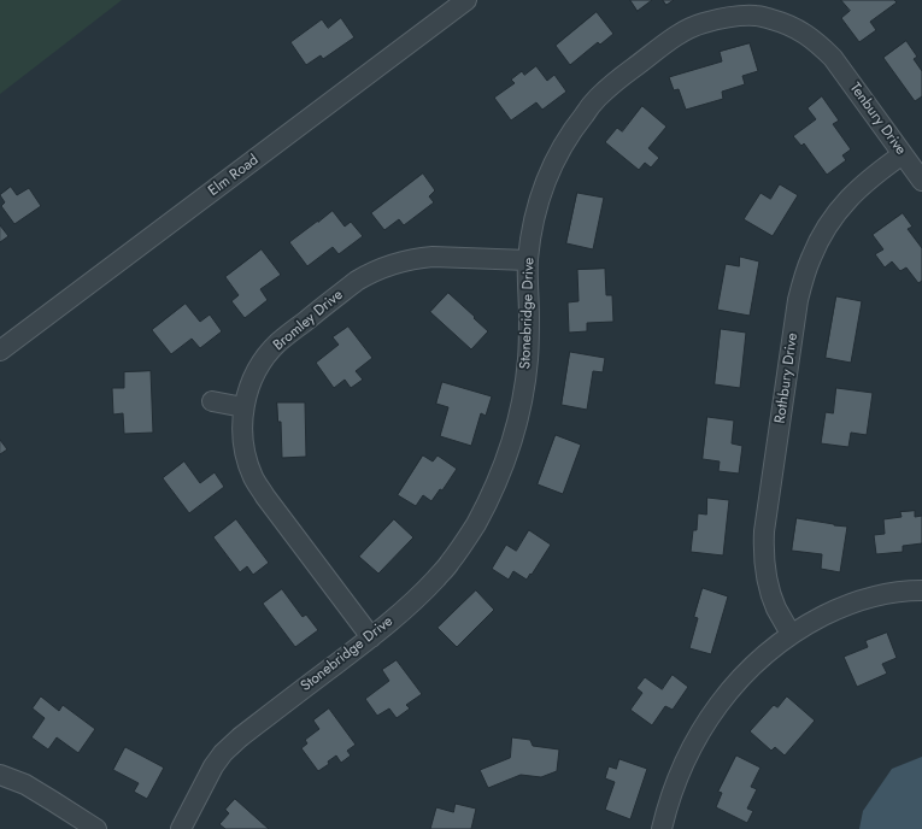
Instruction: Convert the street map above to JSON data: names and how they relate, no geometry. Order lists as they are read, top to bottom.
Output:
{
  "streets": {
    "street": [
      "Tenbury Drive",
      "Elm Road",
      "Stonebridge Drive",
      "Bromley Drive",
      "Rothbury Drive"
    ]
  },
  "crossings": [
    ["Tenbury Drive", "Stonebridge Drive"],
    ["Tenbury Drive", "Rothbury Drive"],
    ["Stonebridge Drive", "Bromley Drive"]
  ]
}
